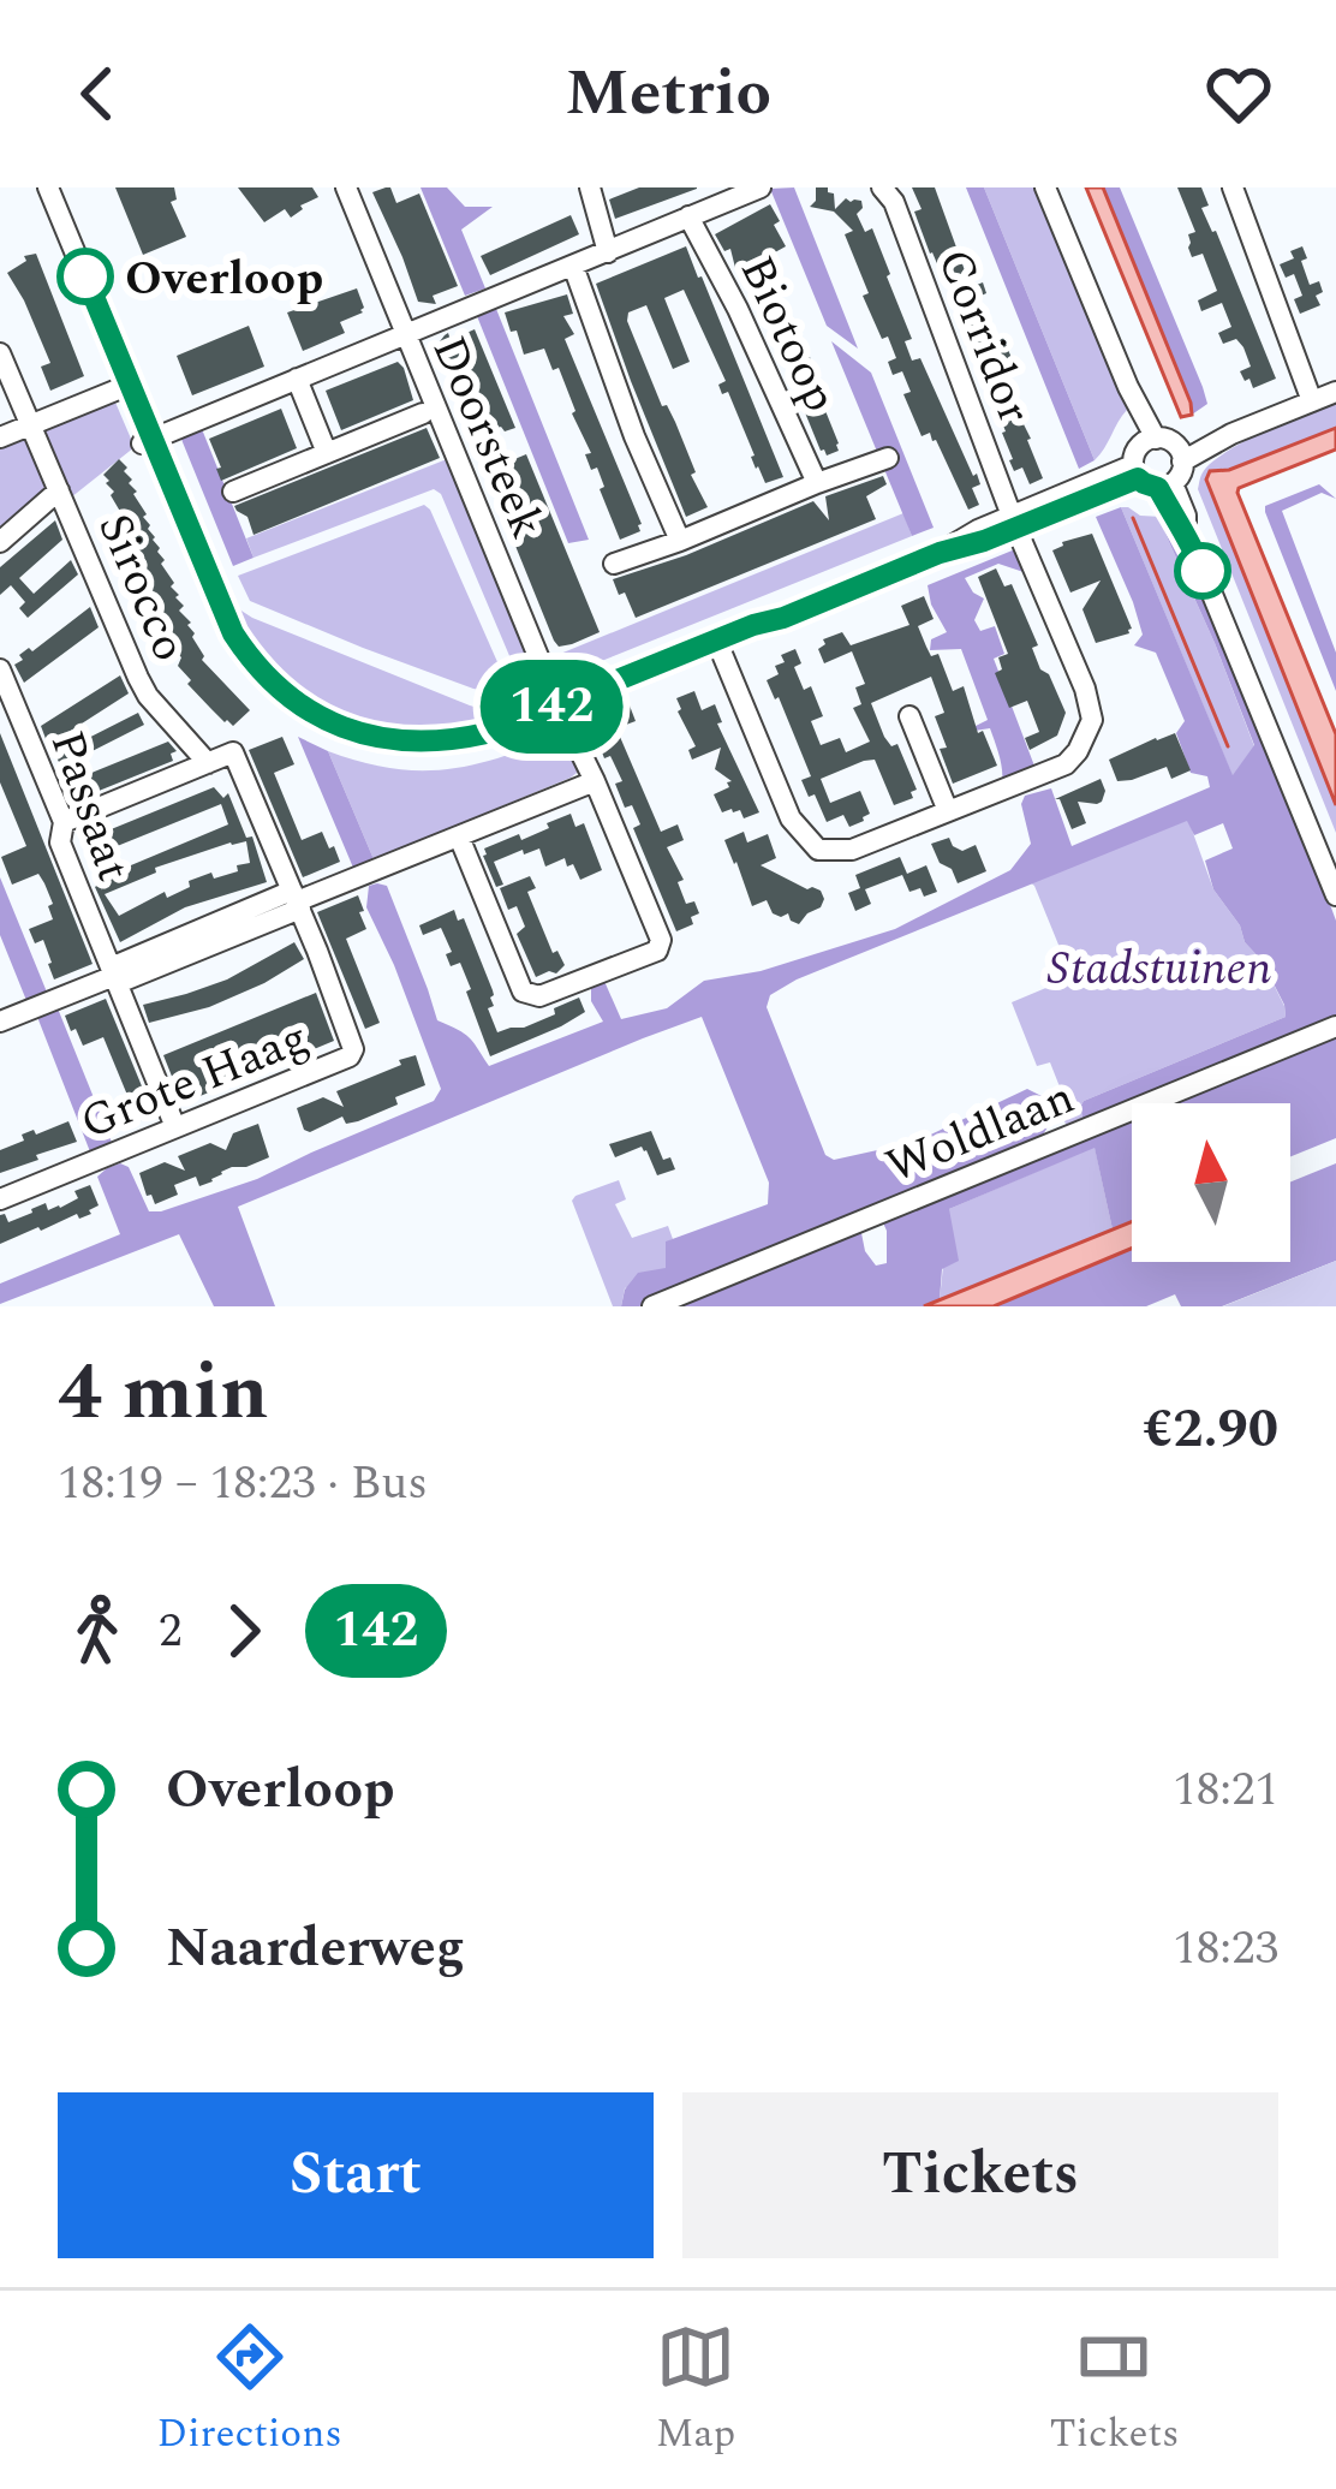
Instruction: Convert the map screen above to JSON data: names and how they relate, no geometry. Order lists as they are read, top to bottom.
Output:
{
  "streets": {
    "street": [
      "Biotoop",
      "Corridor",
      "Doorsteek",
      "Sirocco",
      "Passaat",
      "Grote Haag",
      "Woldlaan"
    ]
  },
  "crossings": [
    ["Sirocco", "Grote Haag"],
    ["Passaat", "Grote Haag"]
  ],
  "parks": ["Stadstuinen"],
  "places": ["Overloop"],
  "lines": ["bus line 142"],
  "north": "top",
  "page": {
    "header": "Metrio",
    "on_map": "142",
    "heading": ["4 min", "18:19 – 18:23 · Bus", "€2.90"],
    "legs": ["2", "142"],
    "list": [
      {
        "name": "Overloop",
        "value": "18:21"
      },
      {
        "name": "Naarderweg",
        "value": "18:23"
      }
    ],
    "buttons": ["Start", "Tickets"],
    "tabs": ["Directions", "Map", "Tickets"]
  }
}
